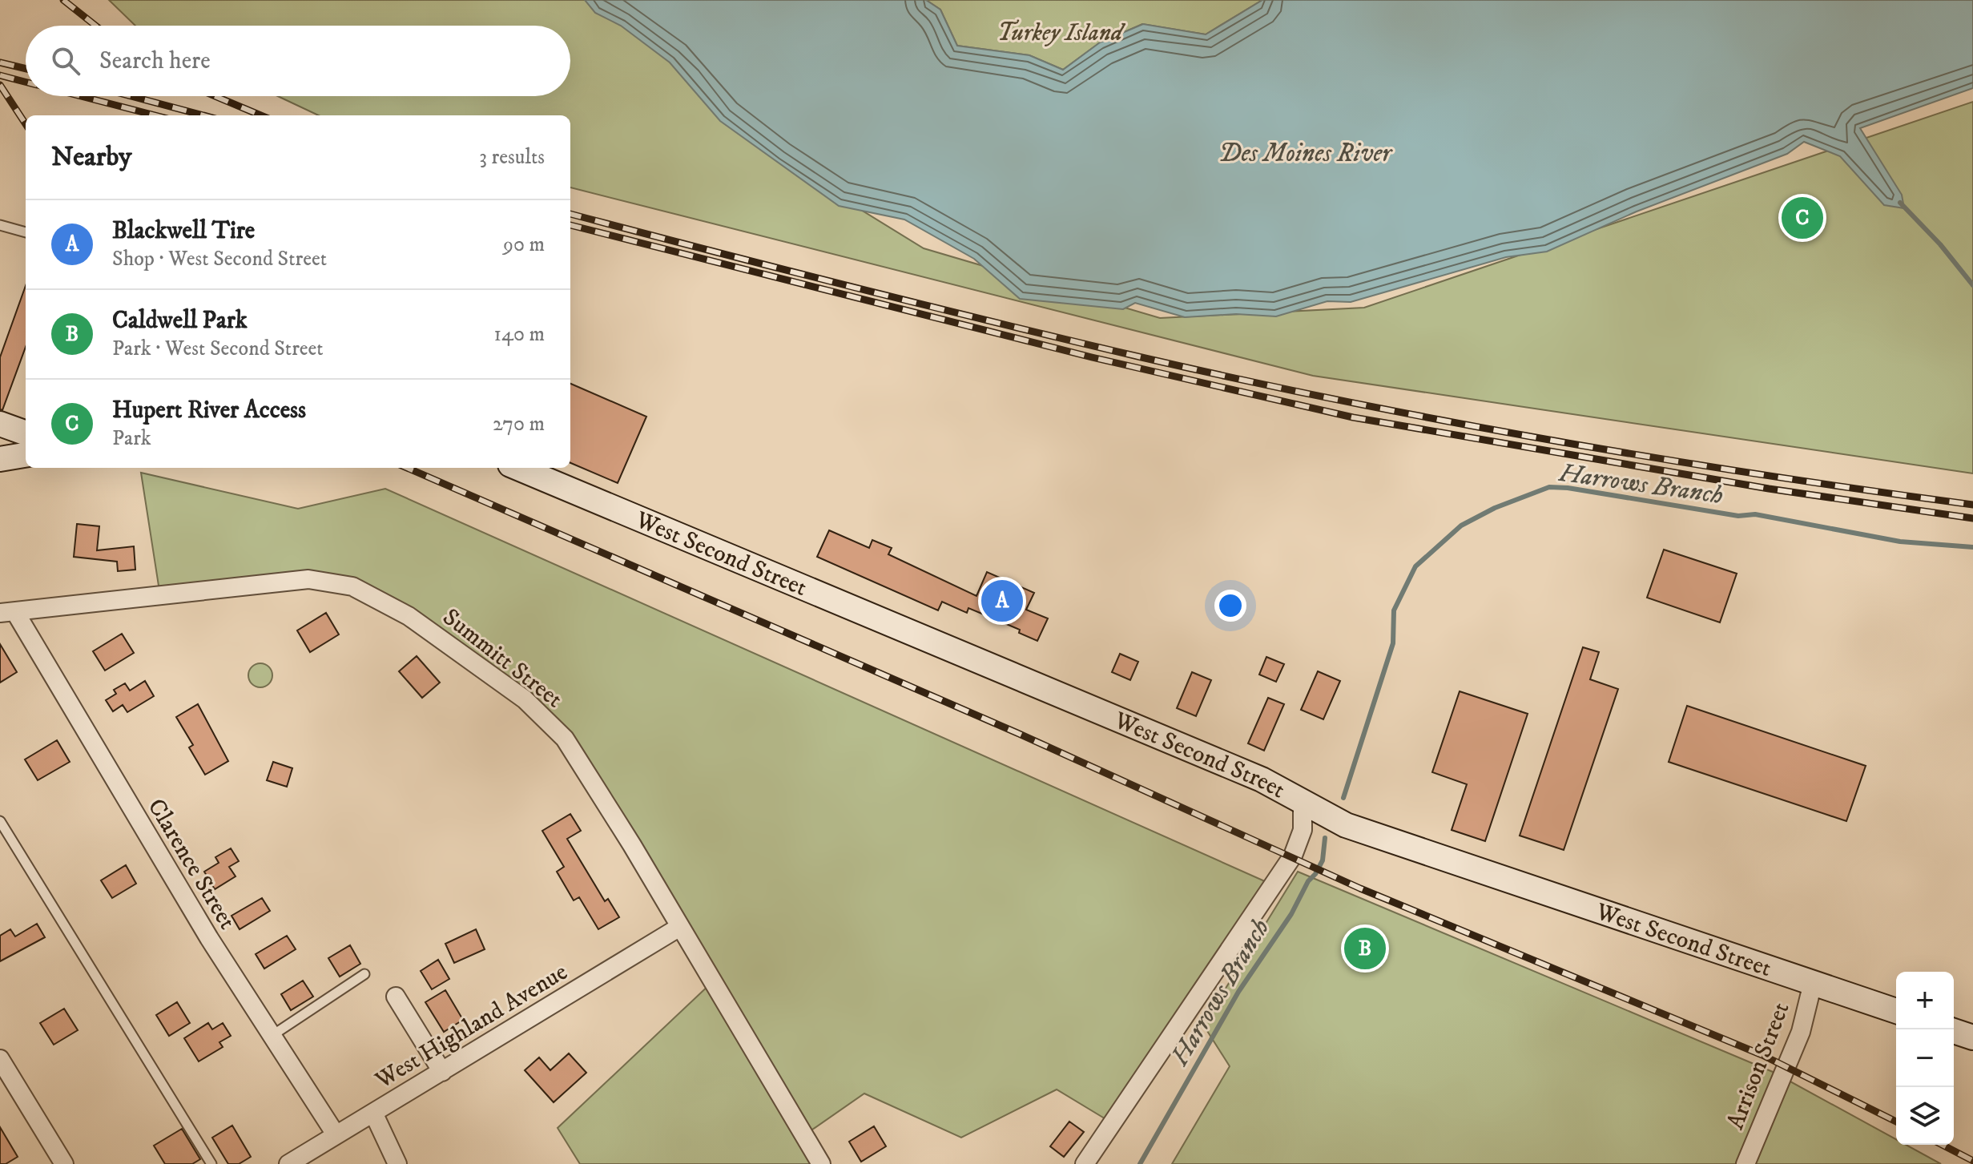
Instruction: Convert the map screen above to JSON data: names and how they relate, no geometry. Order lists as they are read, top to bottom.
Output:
{
  "streets": {
    "main road": ["West Second Street"],
    "street": [
      "Summitt Street",
      "Clarence Street",
      "West Highland Avenue",
      "Arrison Street"
    ]
  },
  "crossings": [
    ["West Second Street", "Arrison Street"],
    ["Summitt Street", "Clarence Street"],
    ["Summitt Street", "West Highland Avenue"],
    ["Clarence Street", "West Highland Avenue"]
  ],
  "water": ["Des Moines River", "Harrows Branch"],
  "parks": ["Turkey Island"],
  "page": {
    "search": "Search here",
    "heading": ["Nearby", "3 results"],
    "pins": ["C", "A", "B"],
    "list": [
      {
        "mark": "A",
        "name": "Blackwell Tire",
        "note": "Shop · West Second Street",
        "value": "90 m"
      },
      {
        "mark": "B",
        "name": "Caldwell Park",
        "note": "Park · West Second Street",
        "value": "140 m"
      },
      {
        "mark": "C",
        "name": "Hupert River Access",
        "note": "Park",
        "value": "270 m"
      }
    ],
    "map_buttons": ["+", "−"]
  }
}
